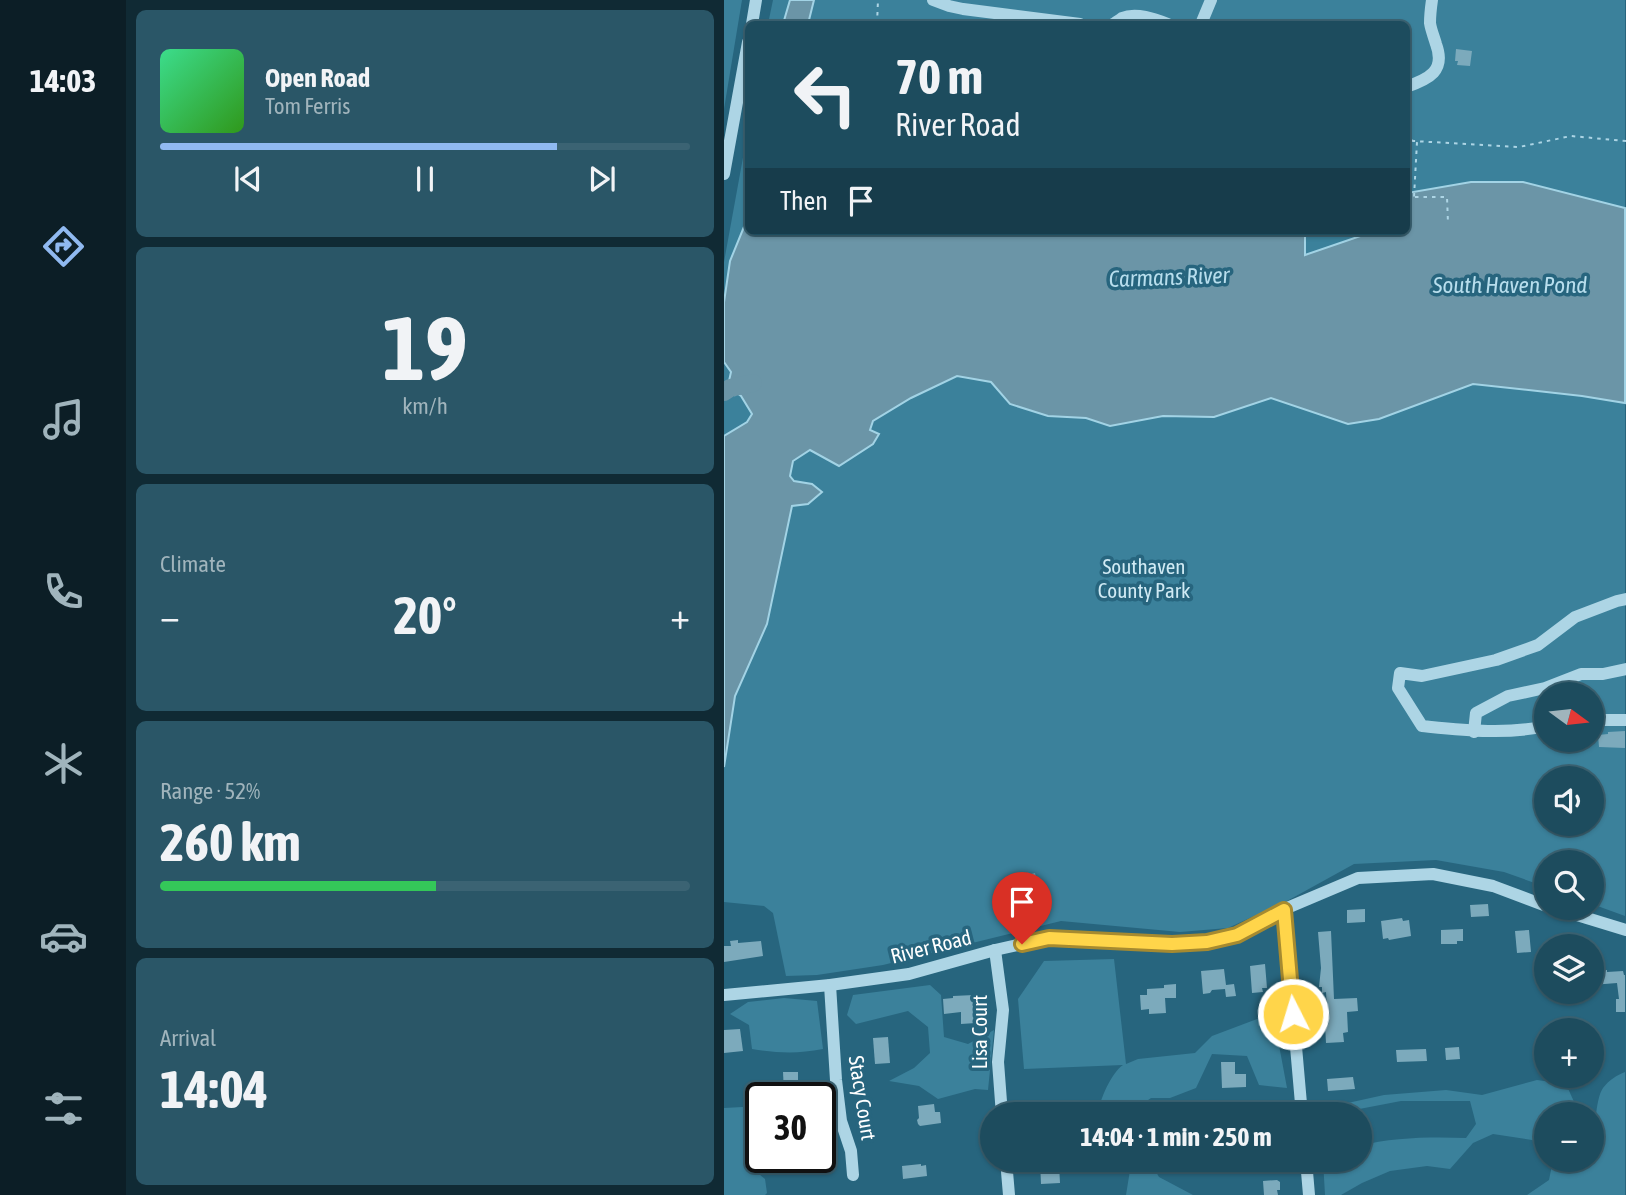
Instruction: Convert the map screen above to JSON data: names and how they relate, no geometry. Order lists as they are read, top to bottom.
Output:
{
  "streets": {
    "street": ["River Road", "Lisa Court", "Stacy Court"]
  },
  "crossings": [
    ["River Road", "Lisa Court"],
    ["River Road", "Stacy Court"]
  ],
  "water": ["Carmans River", "South Haven Pond"],
  "parks": ["Southaven County Park"],
  "north": "right",
  "page": {
    "tabs": "14:03",
    "turn": ["70 m", "River Road"],
    "song": ["Open Road", "Tom Ferris"],
    "then": "Then",
    "tile": [
      ["19", "km/h"],
      "Climate",
      ["Range · 52%", "260 km"],
      ["Arrival", "14:04"]
    ],
    "heat": ["−", "20°", "+"],
    "map_buttons": ["+", "−"],
    "limit": "30",
    "trip": "14:04 · 1 min · 250 m"
  }
}
